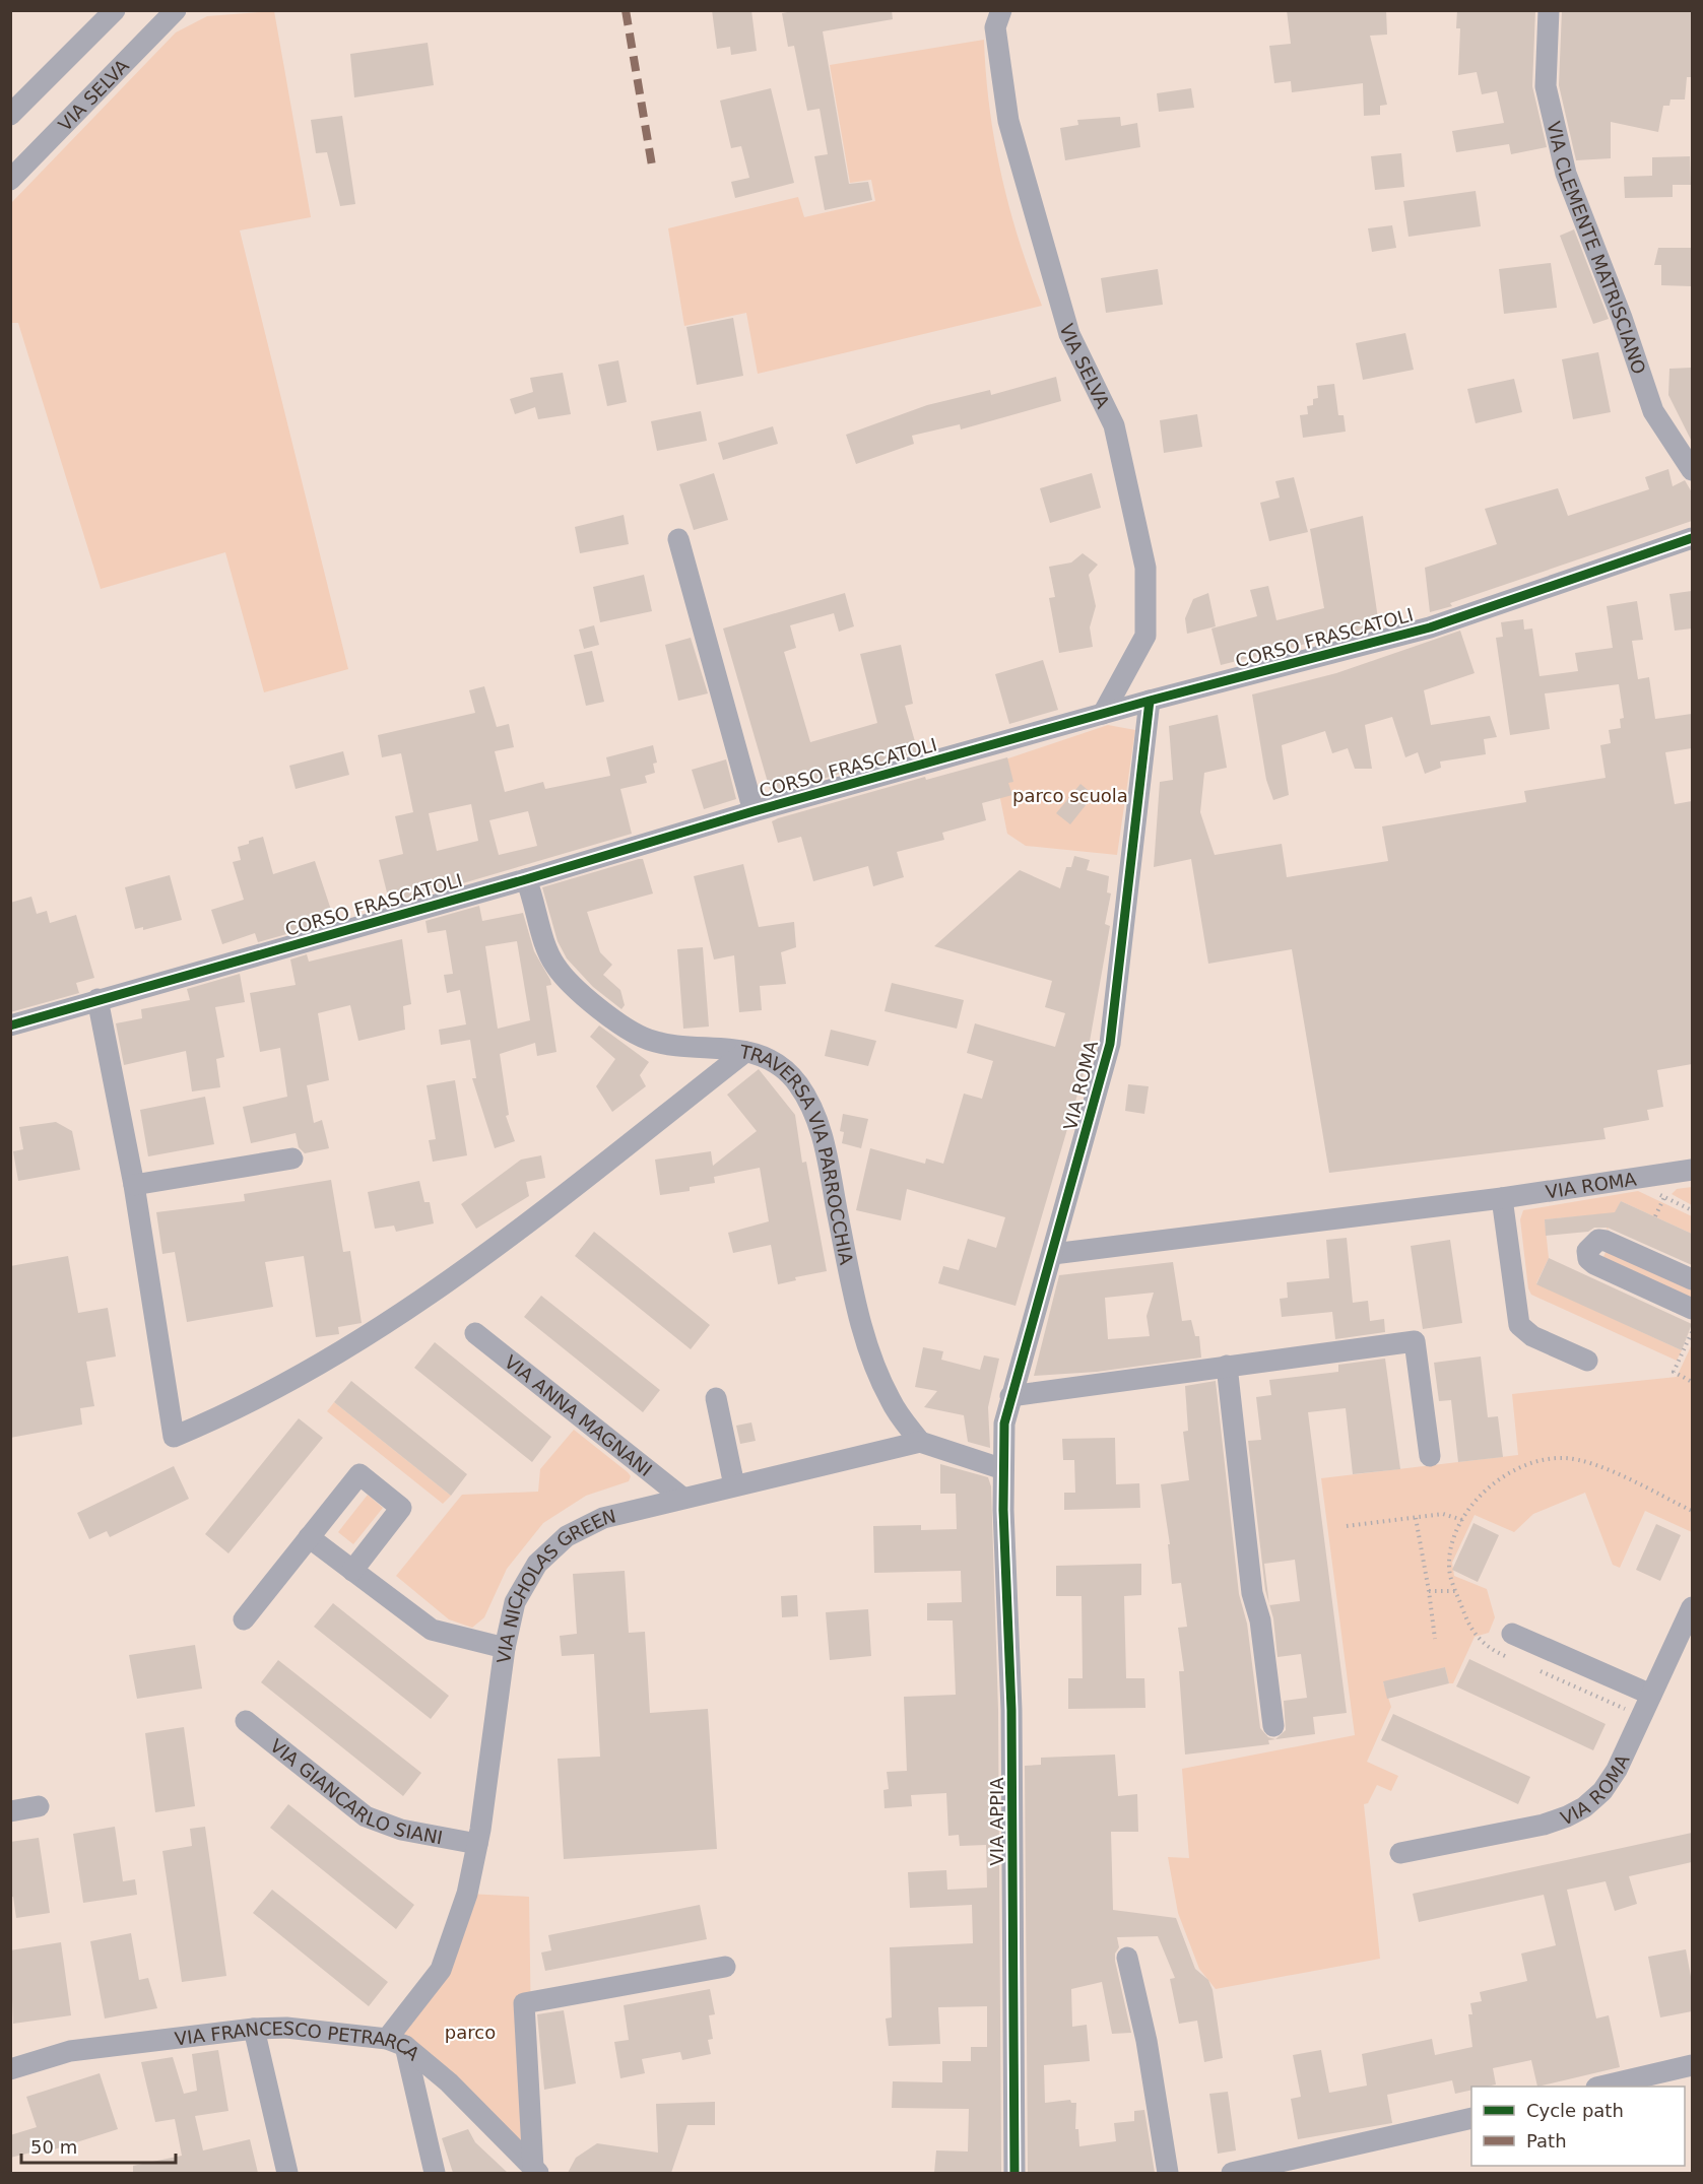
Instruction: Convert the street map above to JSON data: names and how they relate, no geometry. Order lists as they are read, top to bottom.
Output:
{
  "streets": {
    "street": [
      "VIA SELVA",
      "VIA CLEMENTE MATRISCIANO",
      "CORSO FRASCATOLI",
      "VIA ROMA",
      "TRAVERSA VIA PARROCCHIA",
      "VIA ANNA MAGNANI",
      "VIA NICHOLAS GREEN",
      "VIA GIANCARLO SIANI",
      "VIA APPIA",
      "VIA FRANCESCO PETRARCA"
    ]
  },
  "crossings": [
    ["VIA SELVA", "CORSO FRASCATOLI"],
    ["CORSO FRASCATOLI", "VIA ROMA"],
    ["CORSO FRASCATOLI", "TRAVERSA VIA PARROCCHIA"],
    ["VIA ROMA", "VIA APPIA"],
    ["TRAVERSA VIA PARROCCHIA", "VIA NICHOLAS GREEN"],
    ["VIA ANNA MAGNANI", "VIA NICHOLAS GREEN"],
    ["VIA NICHOLAS GREEN", "VIA GIANCARLO SIANI"],
    ["VIA NICHOLAS GREEN", "VIA FRANCESCO PETRARCA"]
  ],
  "parks": ["parco scuola", "parco"],
  "legend": ["Cycle path", "Path"],
  "scale_bar": "50 m"
}
